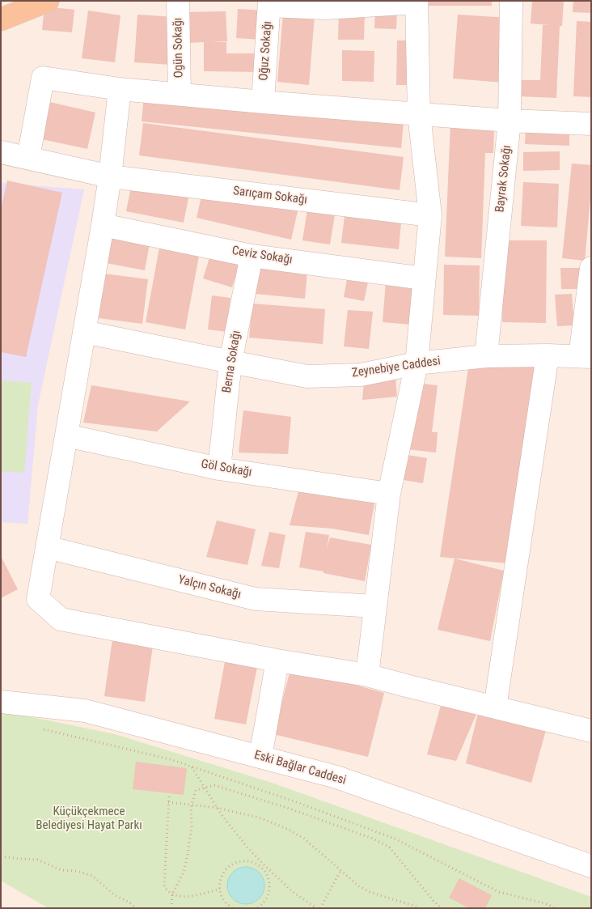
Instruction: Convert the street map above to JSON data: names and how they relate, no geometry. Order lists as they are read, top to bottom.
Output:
{
  "streets": {
    "street": [
      "Ogün Sokağı",
      "Oğuz Sokağı",
      "Bayrak Sokağı",
      "Sarıçam Sokağı",
      "Ceviz Sokağı",
      "Berna Sokağı",
      "Zeynebiye Caddesi",
      "Göl Sokağı",
      "Yalçın Sokağı",
      "Eski Bağlar Caddesi"
    ]
  },
  "crossings": [
    ["Bayrak Sokağı", "Zeynebiye Caddesi"],
    ["Ceviz Sokağı", "Berna Sokağı"],
    ["Berna Sokağı", "Zeynebiye Caddesi"],
    ["Berna Sokağı", "Göl Sokağı"]
  ],
  "parks": ["Küçükçekmece Belediyesi Hayat Parkı"]
}
